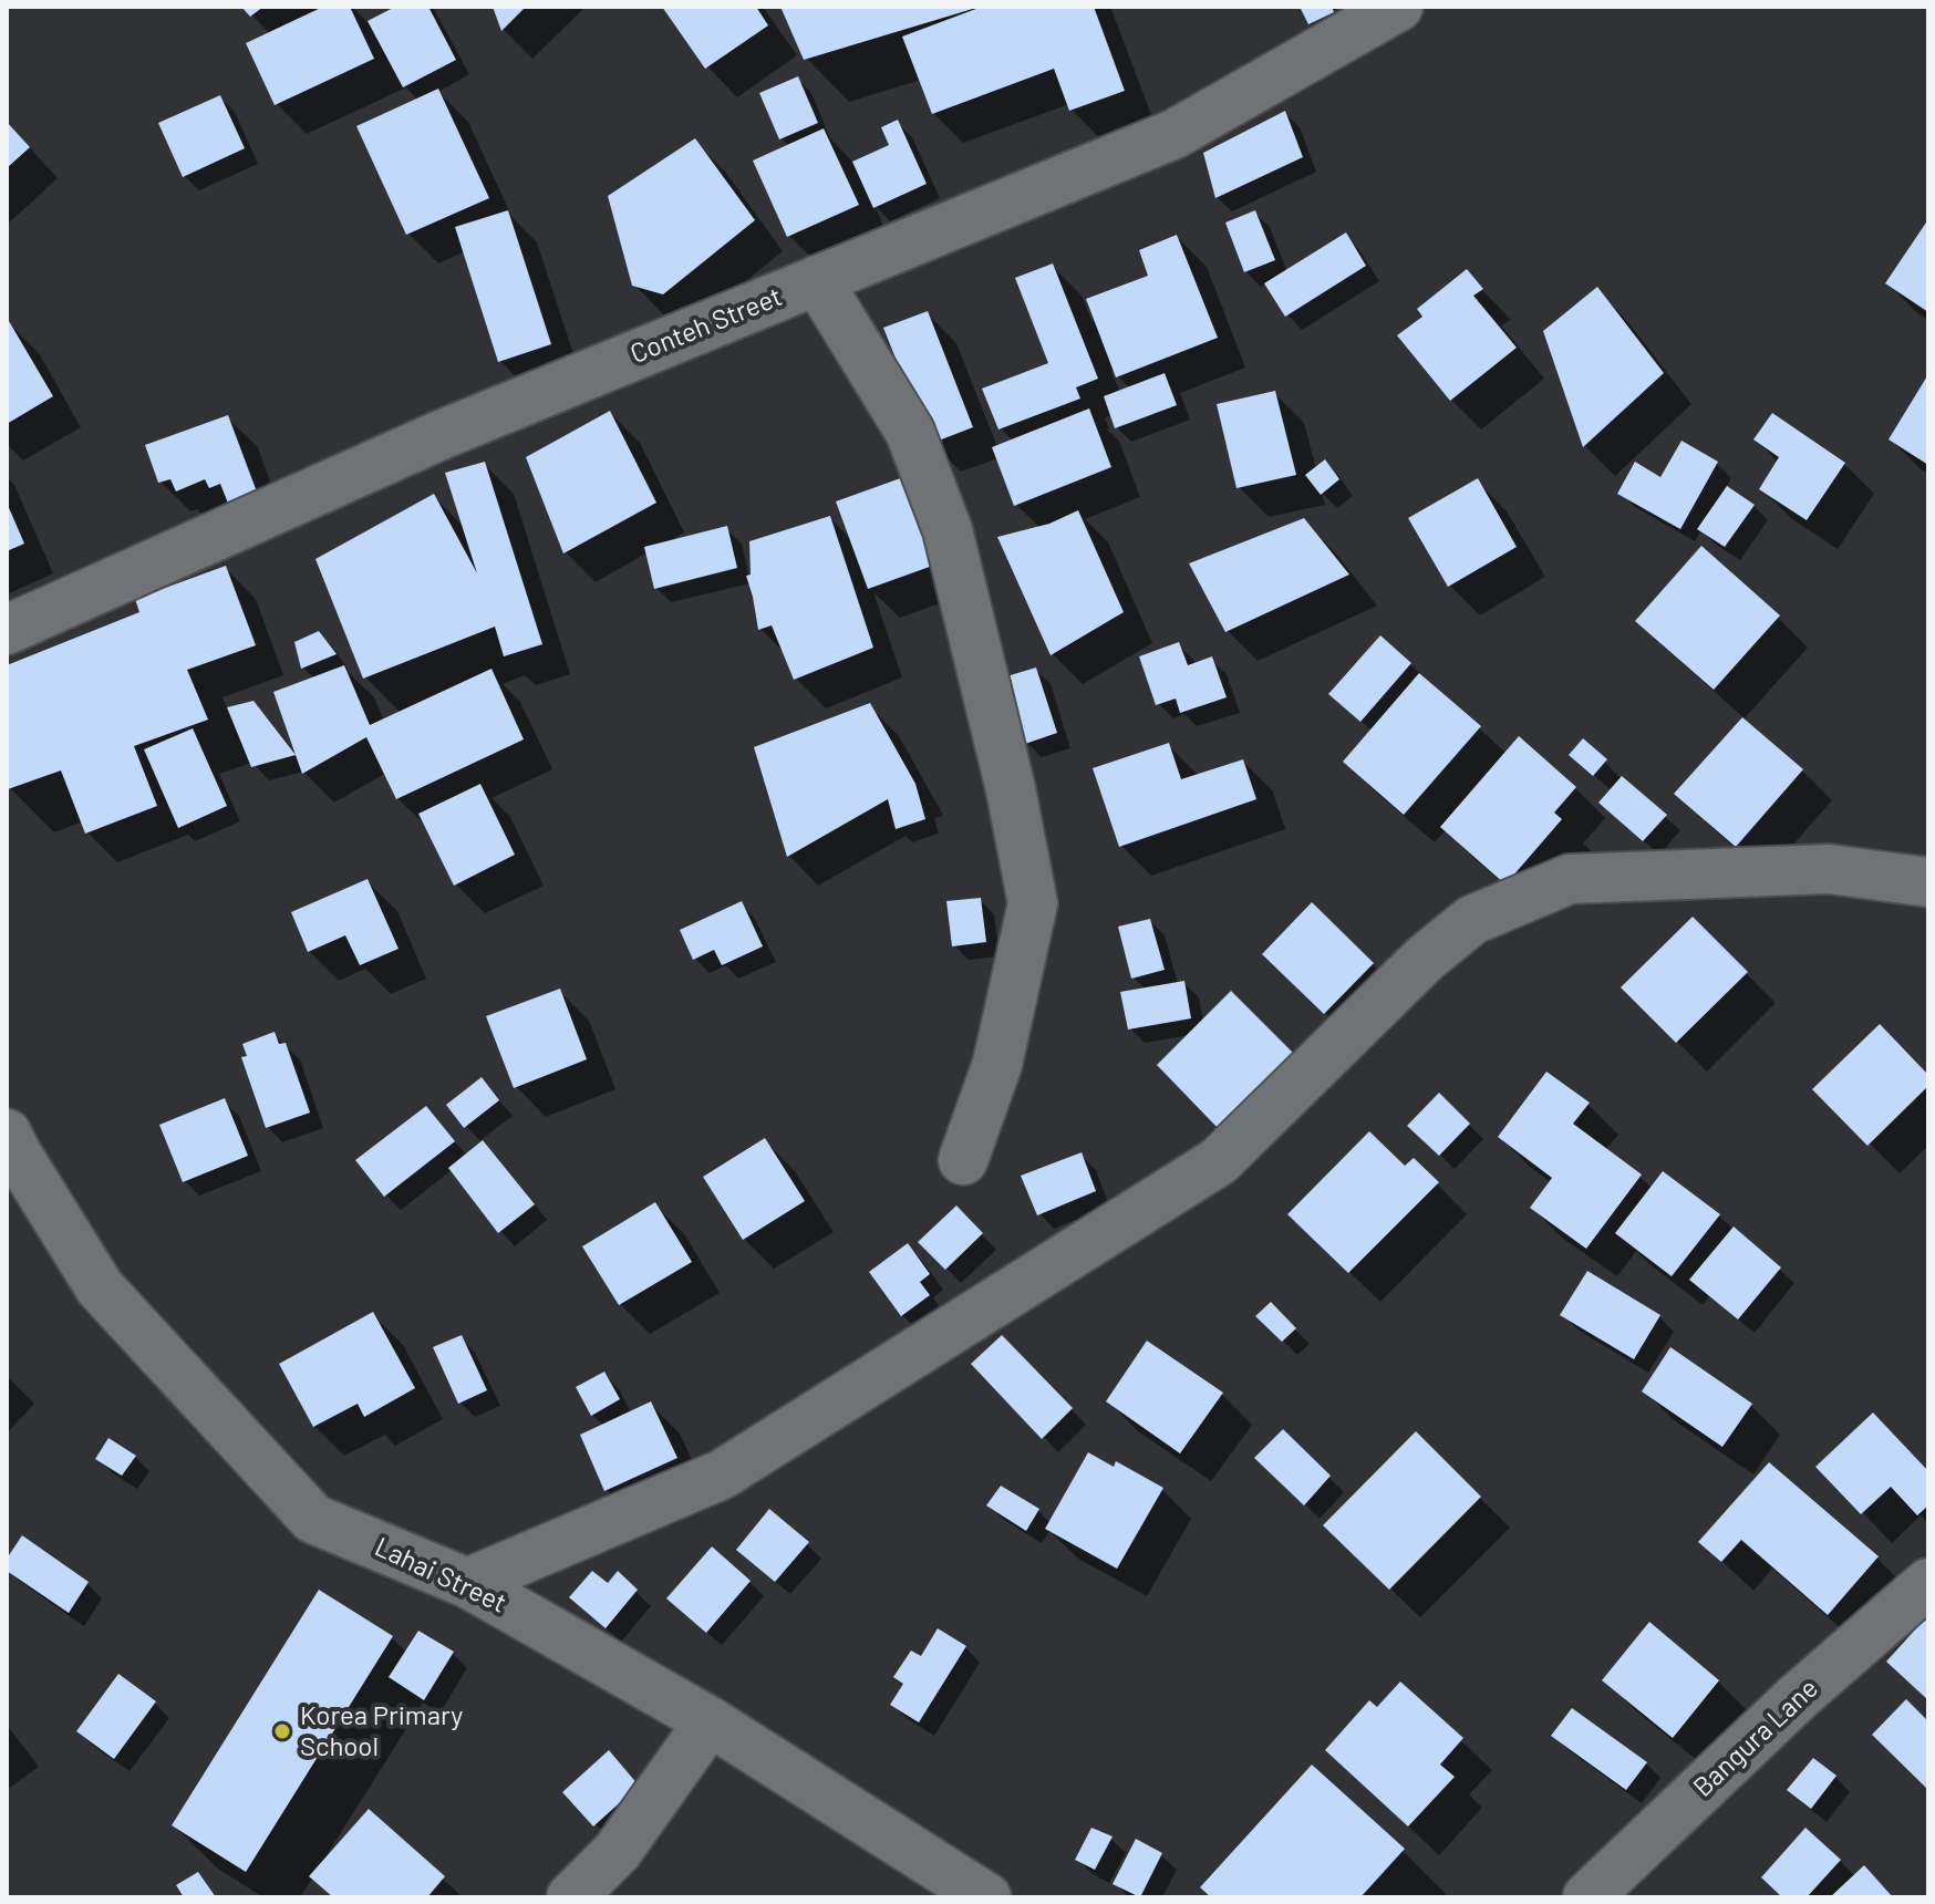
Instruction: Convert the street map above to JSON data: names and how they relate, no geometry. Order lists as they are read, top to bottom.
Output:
{
  "streets": {
    "street": ["Conteh Street", "Lahai Street", "Bangura Lane"]
  },
  "places": ["Korea Primary School"]
}
